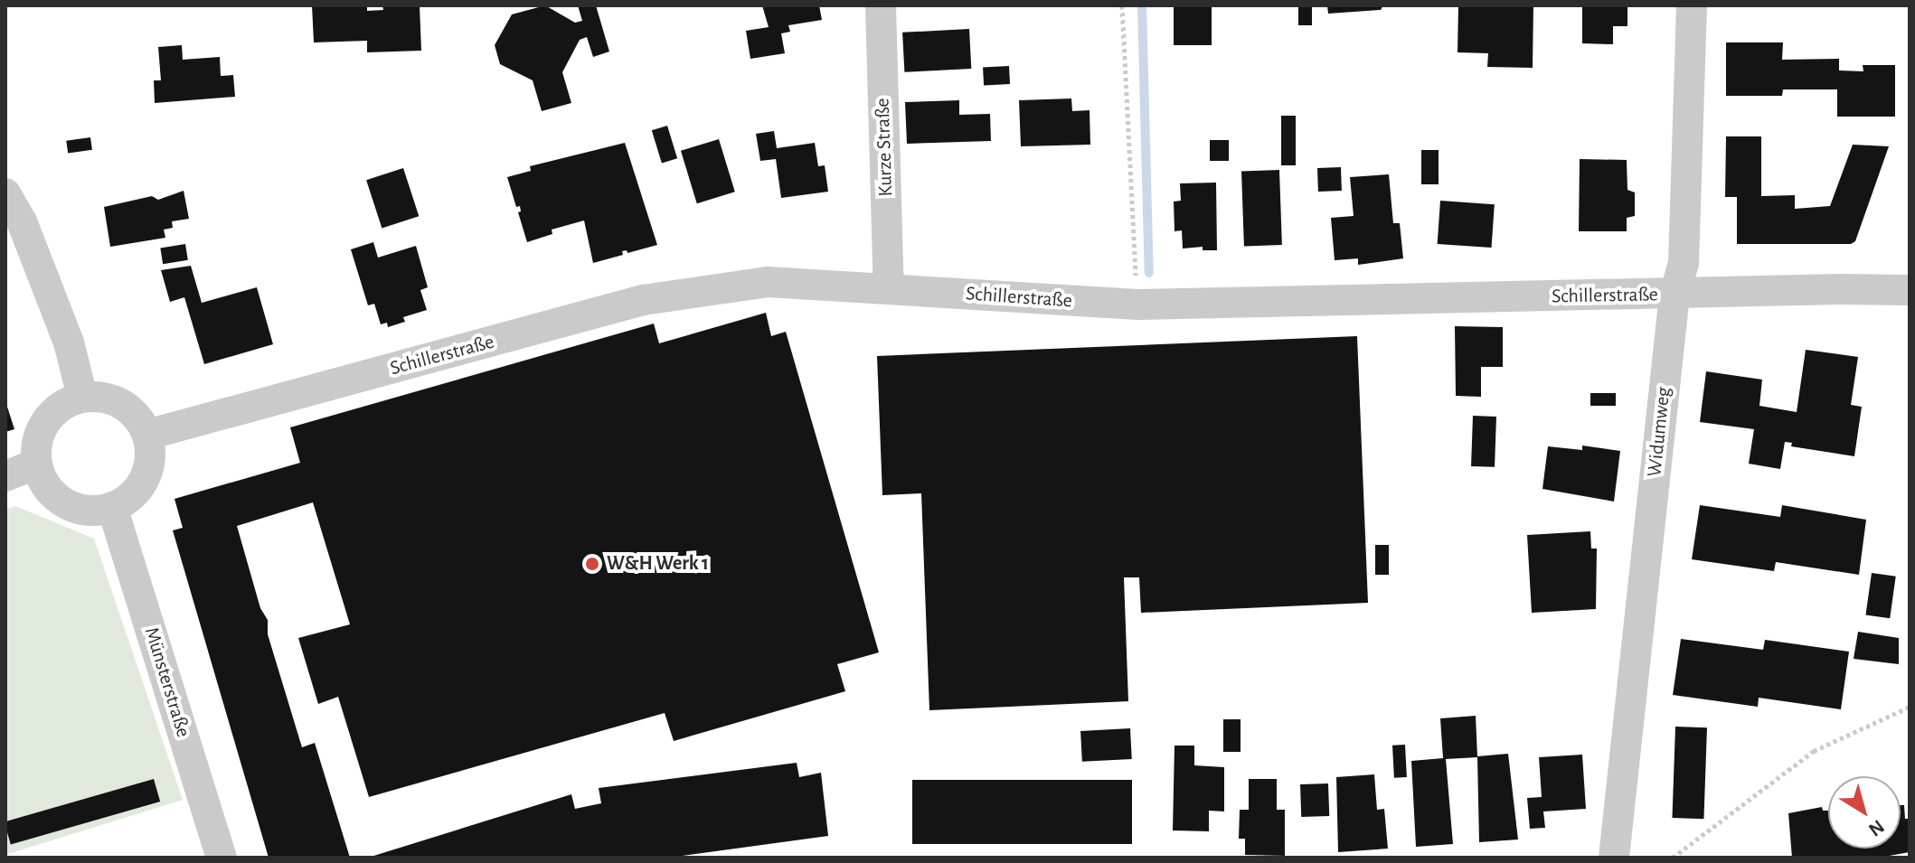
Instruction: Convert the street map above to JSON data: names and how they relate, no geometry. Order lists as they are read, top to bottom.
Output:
{
  "streets": {
    "street": [
      "Kurze Straße",
      "Schillerstraße",
      "Widumweg",
      "Münsterstraße"
    ]
  },
  "crossings": [
    ["Kurze Straße", "Schillerstraße"],
    ["Schillerstraße", "Widumweg"],
    ["Schillerstraße", "Münsterstraße"]
  ],
  "places": ["W&H Werk 1"],
  "north": "bottom right"
}
